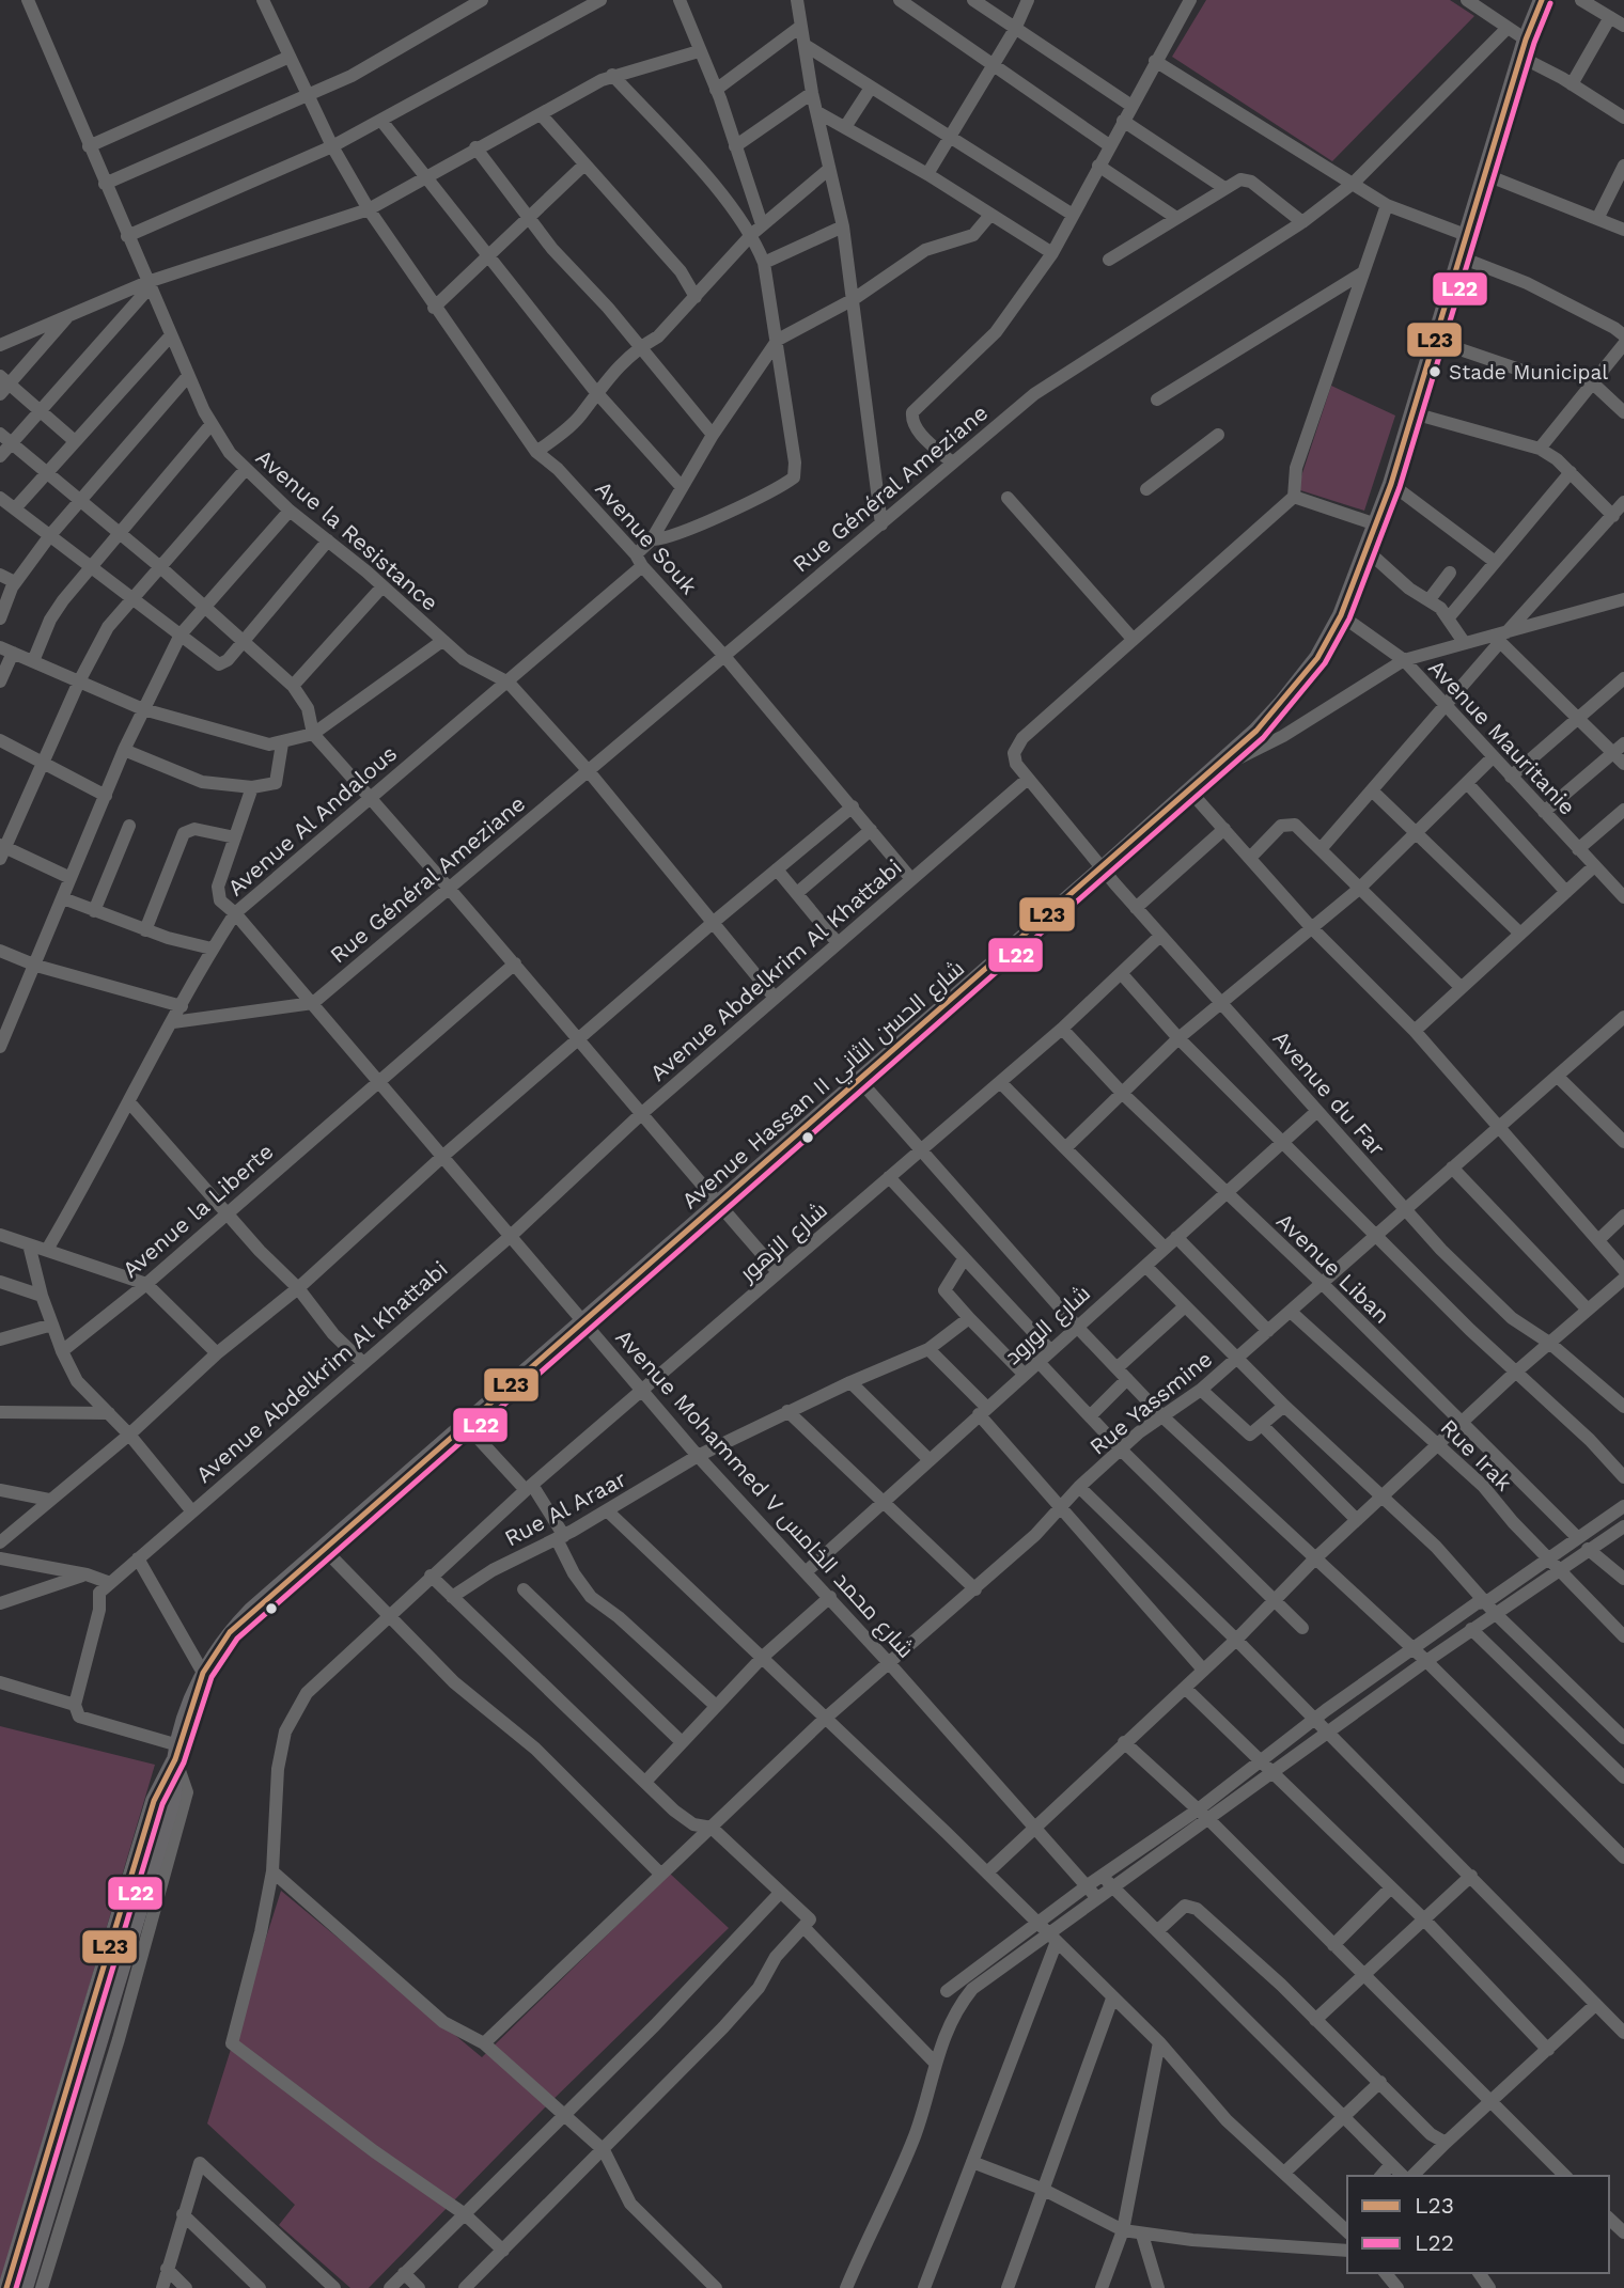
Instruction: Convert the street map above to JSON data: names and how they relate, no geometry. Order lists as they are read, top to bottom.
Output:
{
  "streets": {
    "main road": ["Avenue Hassan II شارع الحسن الثاني"],
    "street": [
      "Rue Général Ameziane",
      "Avenue la Resistance",
      "Avenue Souk",
      "Avenue Mauritanie",
      "Avenue Al Andalous",
      "Avenue Abdelkrim Al Khattabi",
      "Avenue du Far",
      "Avenue la Liberte",
      "شارع الزهور",
      "Avenue Liban",
      "شارع الورود",
      "Rue Yassmine",
      "Rue Irak",
      "Avenue Mohammed V شارع محمد الخامس",
      "Rue Al Araar"
    ]
  },
  "crossings": [
    ["Rue Général Ameziane", "Avenue la Resistance"],
    ["Rue Général Ameziane", "Avenue Souk"],
    ["Rue Général Ameziane", "Avenue Mohammed V شارع محمد الخامس"],
    ["Avenue la Resistance", "Avenue Al Andalous"],
    ["Avenue la Resistance", "Avenue Abdelkrim Al Khattabi"],
    ["Avenue Souk", "Avenue Al Andalous"],
    ["Avenue Souk", "Avenue Abdelkrim Al Khattabi"],
    ["Avenue Mauritanie", "Avenue Hassan II شارع الحسن الثاني"],
    ["Avenue Al Andalous", "Avenue Mohammed V شارع محمد الخامس"],
    ["Avenue Abdelkrim Al Khattabi", "Avenue du Far"],
    ["Avenue Abdelkrim Al Khattabi", "Avenue Mohammed V شارع محمد الخامس"],
    ["Avenue Hassan II شارع الحسن الثاني", "Avenue du Far"],
    ["Avenue Hassan II شارع الحسن الثاني", "Avenue Mohammed V شارع محمد الخامس"],
    ["Avenue du Far", "شارع الزهور"],
    ["Avenue du Far", "شارع الورود"],
    ["Avenue du Far", "Rue Yassmine"],
    ["Avenue la Liberte", "Avenue Mohammed V شارع محمد الخامس"],
    ["شارع الزهور", "Avenue Liban"],
    ["شارع الزهور", "Avenue Mohammed V شارع محمد الخامس"],
    ["Avenue Liban", "شارع الورود"],
    ["Avenue Liban", "Rue Yassmine"],
    ["شارع الورود", "Avenue Mohammed V شارع محمد الخامس"],
    ["Rue Yassmine", "Rue Irak"],
    ["Rue Yassmine", "Avenue Mohammed V شارع محمد الخامس"],
    ["Avenue Mohammed V شارع محمد الخامس", "Rue Al Araar"]
  ],
  "places": ["Stade Municipal"],
  "lines": ["transit line L23", "transit line L22"],
  "legend": ["L23", "L22"]
}
